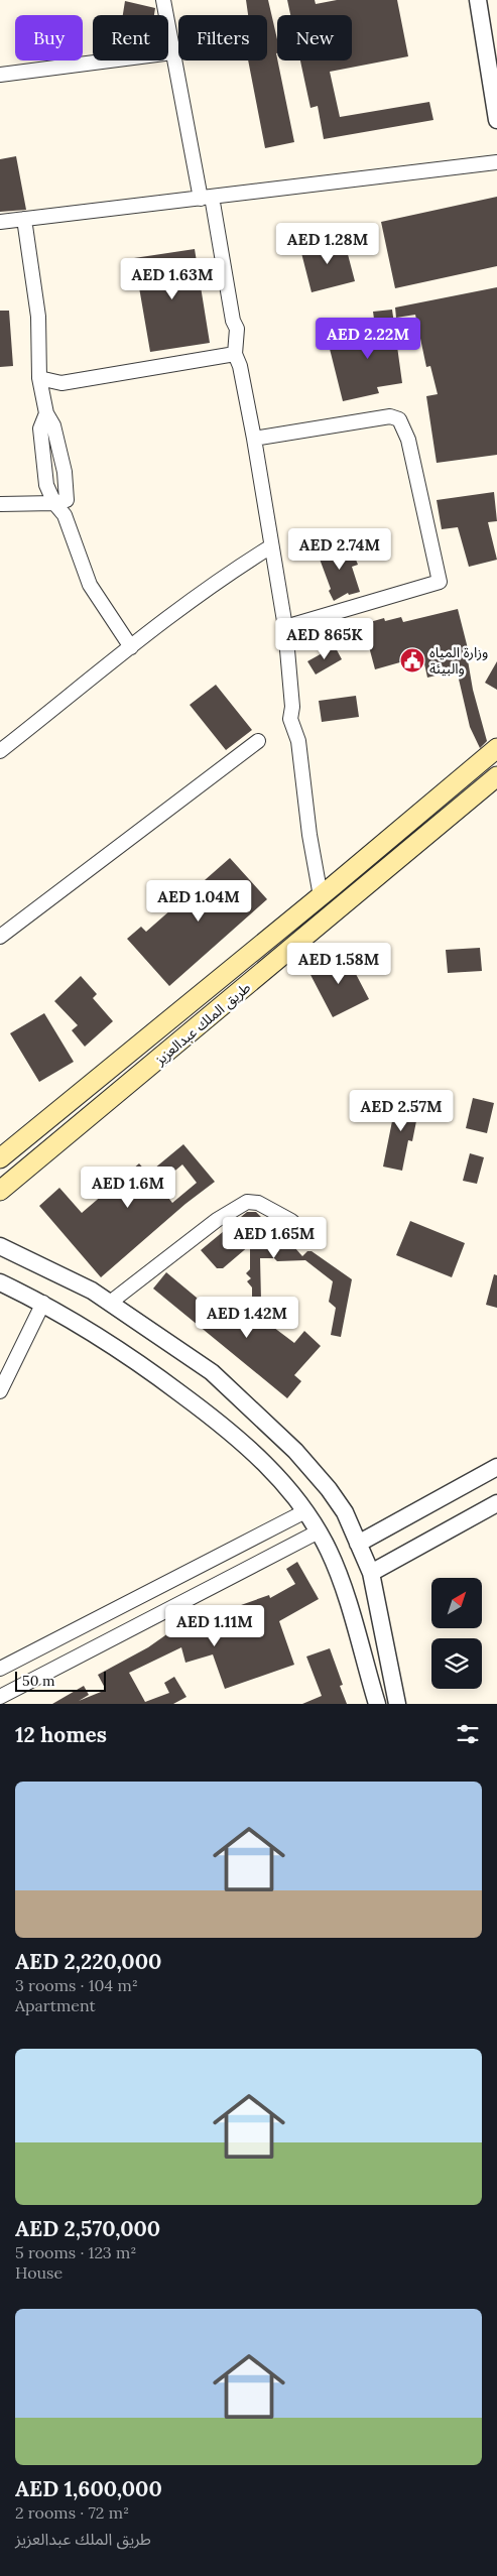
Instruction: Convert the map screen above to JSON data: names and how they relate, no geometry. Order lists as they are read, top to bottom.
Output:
{
  "streets": {
    "main road": ["طريق الملك عبدالعزيز"]
  },
  "places": {
    "public building": ["وزارة المياه والبيئة"]
  },
  "scale_bar": "50 m",
  "north": "top right",
  "page": {
    "chip": [
      "Buy",
      "Rent",
      "Filters",
      "New"
    ],
    "price": [
      "AED 1.28M",
      "AED 1.63M",
      "AED 2.22M",
      "AED 2.74M",
      "AED 865K",
      "AED 1.04M",
      "AED 1.58M",
      "AED 2.57M",
      "AED 1.6M",
      "AED 1.65M",
      "AED 1.42M",
      "AED 1.11M"
    ],
    "scale": "50 m",
    "heading": "12 homes",
    "list": [
      {
        "name": "AED 2,220,000",
        "note": "3 rooms · 104 m² · Apartment"
      },
      {
        "name": "AED 2,570,000",
        "note": "5 rooms · 123 m² · House"
      },
      {
        "name": "AED 1,600,000",
        "note": "2 rooms · 72 m² · طريق الملك عبدالعزيز"
      }
    ]
  }
}
